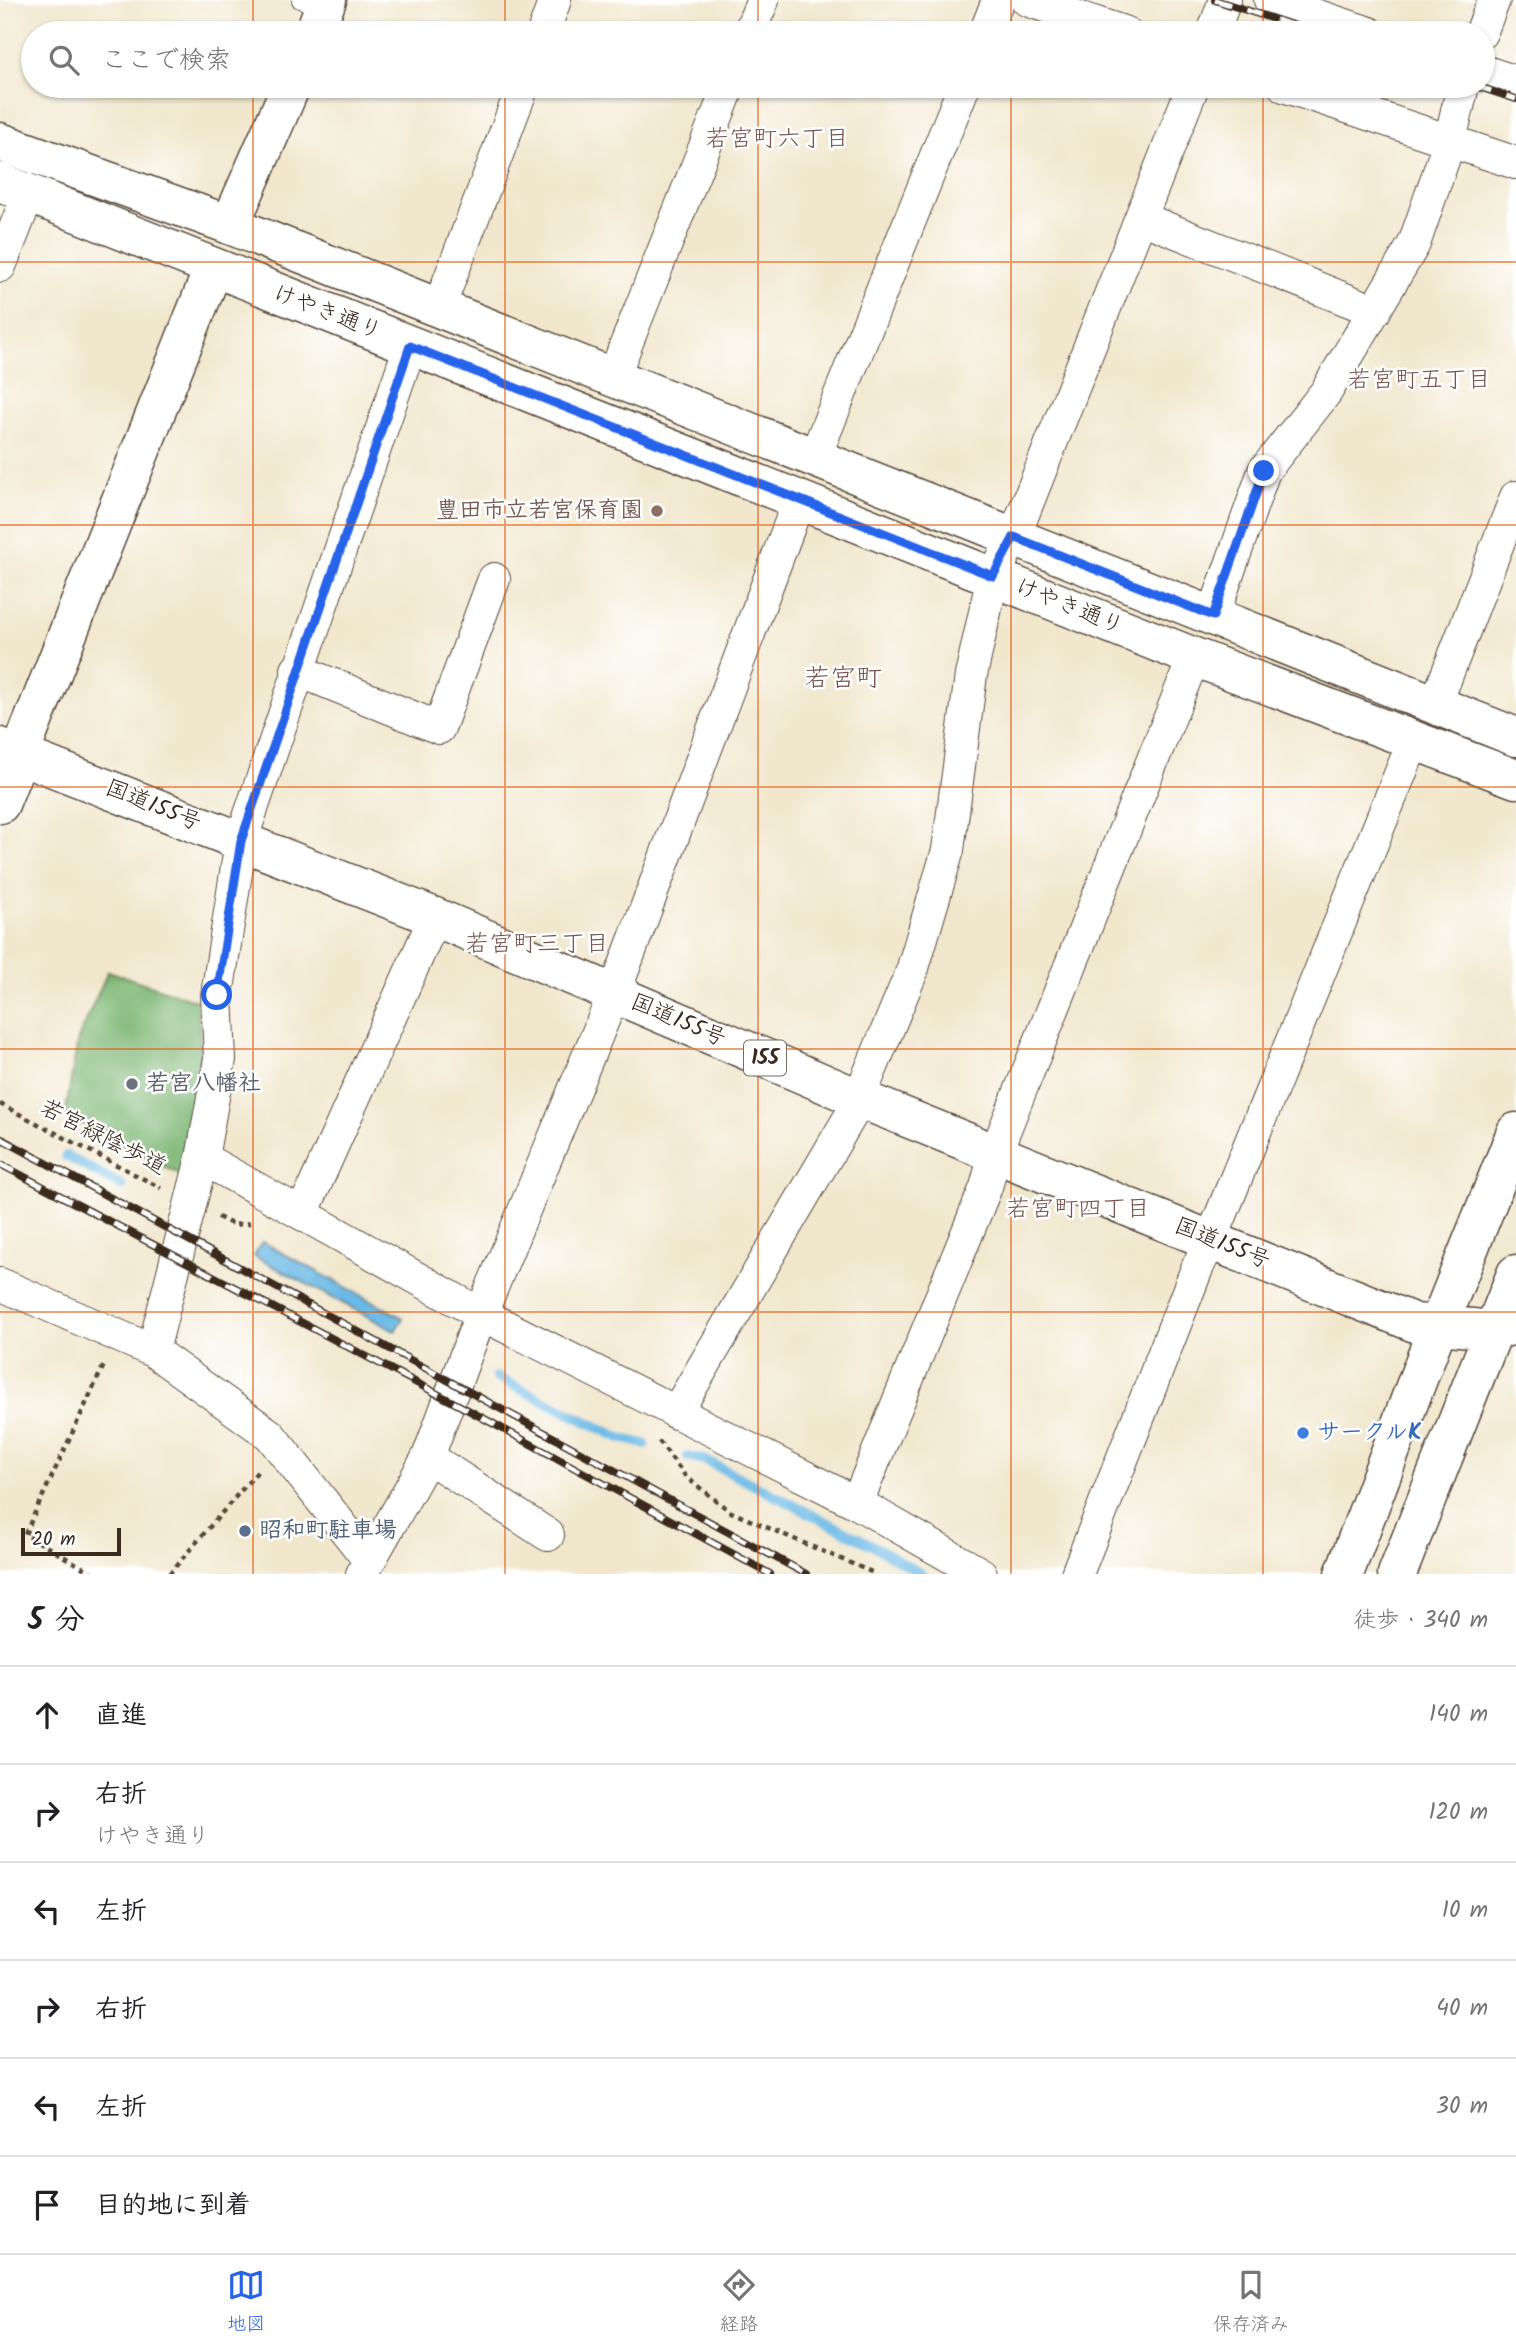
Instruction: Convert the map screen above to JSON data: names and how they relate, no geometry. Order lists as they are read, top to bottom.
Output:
{
  "streets": {
    "main road": ["けやき通り", "国道155号", "155"],
    "path": ["若宮緑陰歩道"]
  },
  "districts": [
    "若宮町六丁目",
    "若宮町五丁目",
    "若宮町",
    "若宮町三丁目",
    "若宮町四丁目"
  ],
  "places": [
    "豊田市立若宮保育園",
    "若宮八幡社",
    "サークルK",
    "昭和町駐車場"
  ],
  "scale_bar": "20 m",
  "page": {
    "search": "ここで検索",
    "scale": "20 m",
    "heading": ["5 分", "徒歩 · 340 m"],
    "list": [
      ["直進", "140 m"],
      ["右折", "けやき通り", "120 m"],
      ["左折", "10 m"],
      ["右折", "40 m"],
      ["左折", "30 m"],
      "目的地に到着"
    ],
    "nav": ["地図", "経路", "保存済み"]
  }
}
